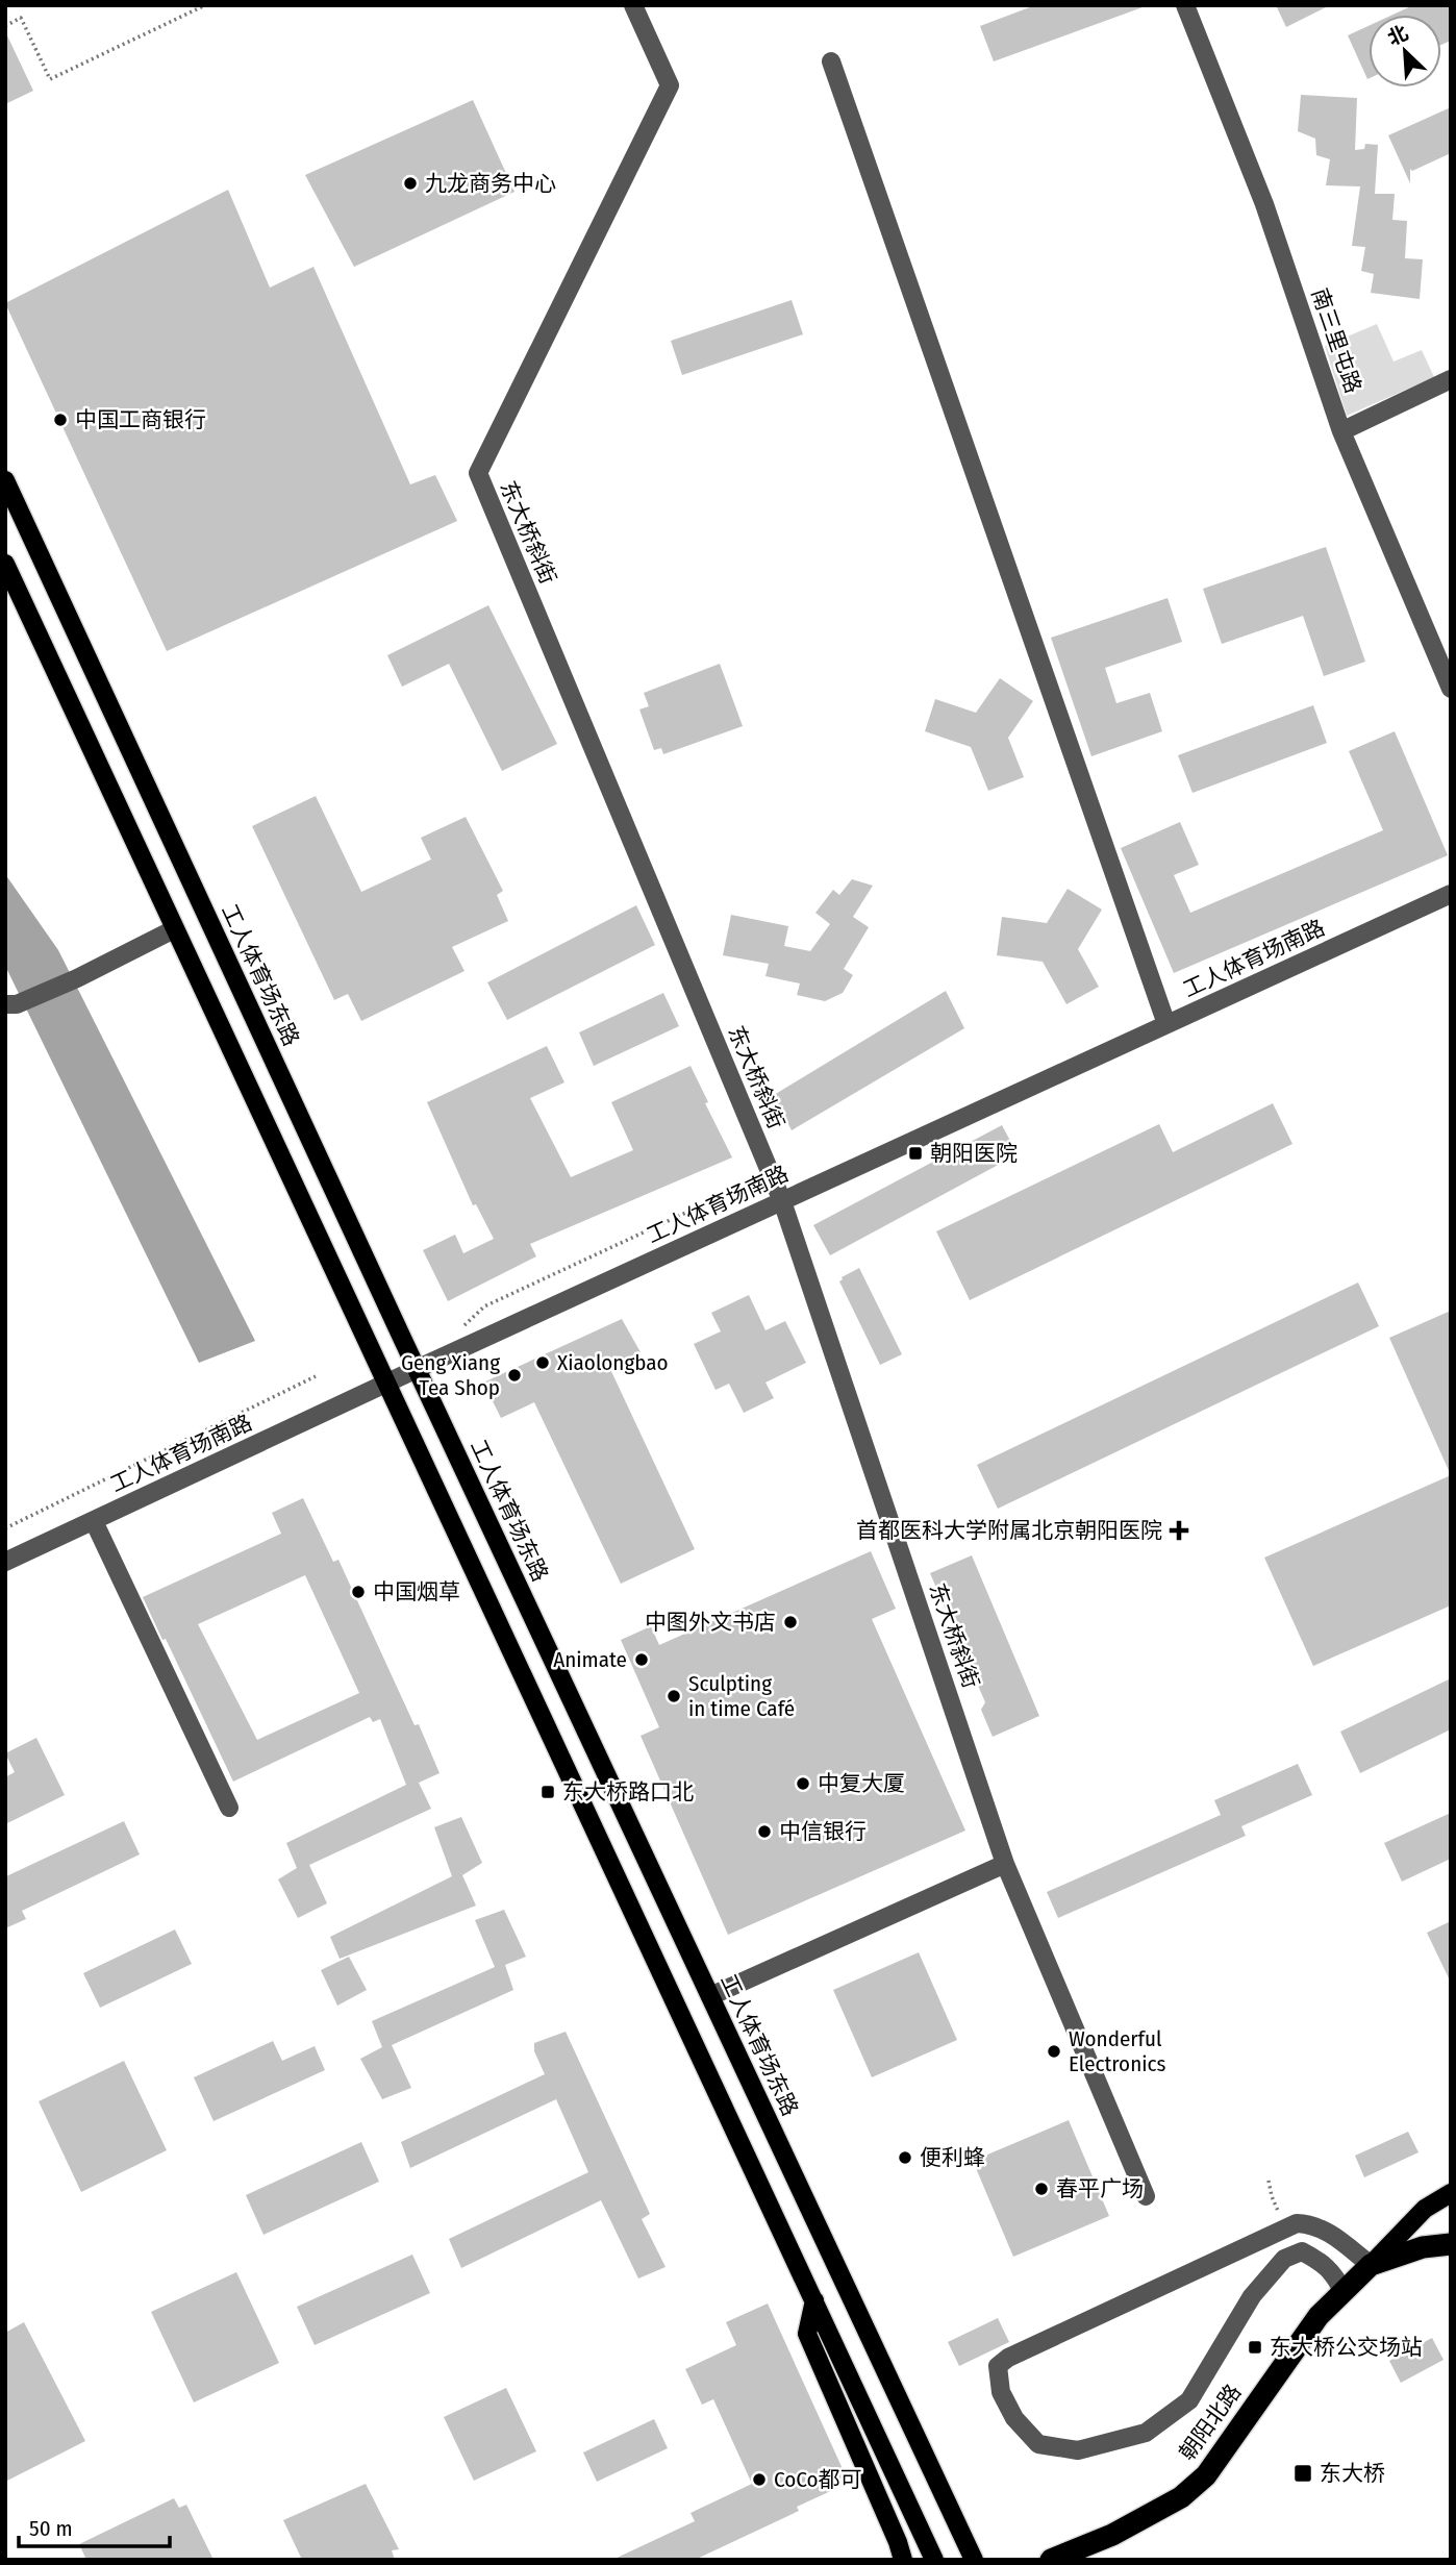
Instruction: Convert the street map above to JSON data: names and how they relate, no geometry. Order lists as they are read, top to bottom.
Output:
{
  "streets": {
    "highway": ["朝阳北路"],
    "main road": ["工人体育场东路"],
    "street": ["南三里屯路", "东大桥斜街", "工人体育场南路"]
  },
  "crossings": [
    ["东大桥斜街", "工人体育场南路"],
    ["工人体育场南路", "工人体育场东路"]
  ],
  "places": {
    "other": [
      "九龙商务中心",
      "中国工商银行",
      "Xiaolongbao",
      "Geng Xiang Tea Shop",
      "中国烟草",
      "中图外文书店",
      "Animate",
      "Sculpting in time Café",
      "中复大厦",
      "中信银行",
      "Wonderful Electronics",
      "便利蜂",
      "春平广场",
      "CoCo都可"
    ],
    "transit": [
      "朝阳医院",
      "东大桥路口北",
      "东大桥公交场站",
      "东大桥"
    ],
    "health": ["首都医科大学附属北京朝阳医院"]
  },
  "scale_bar": "50 m",
  "north": "top left"
}
